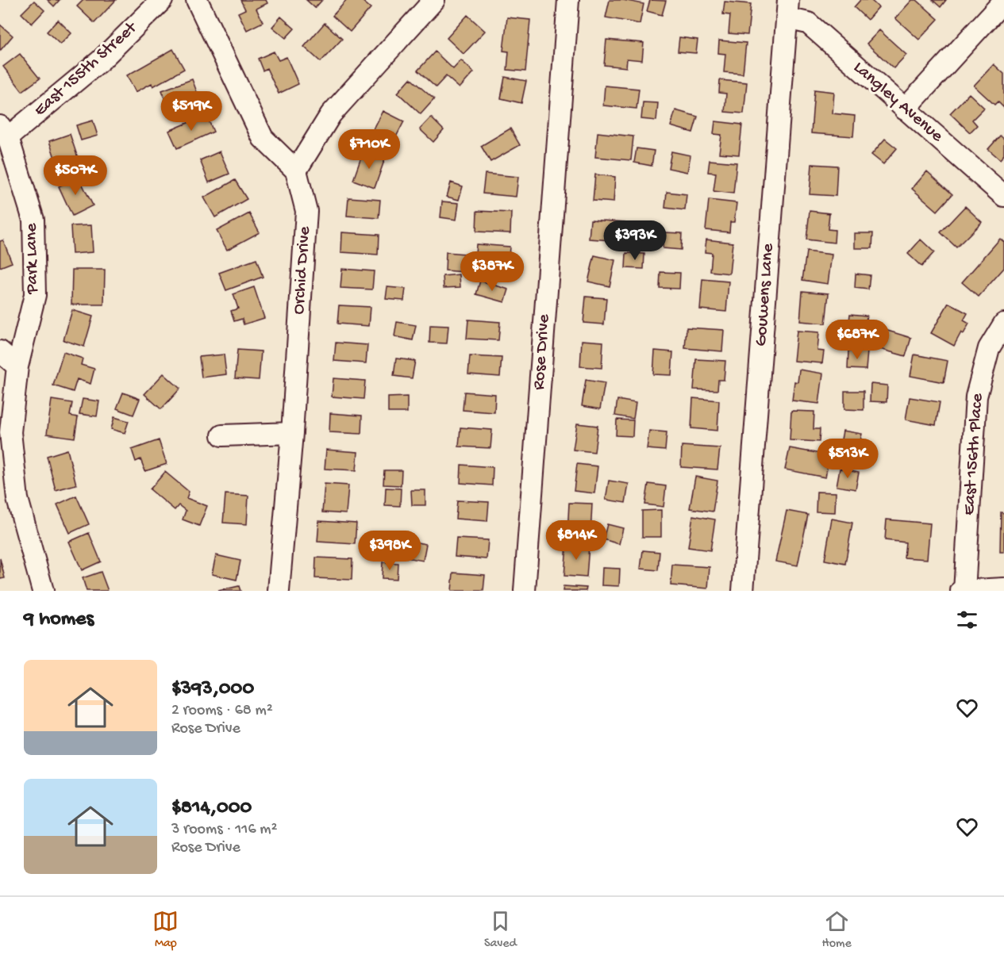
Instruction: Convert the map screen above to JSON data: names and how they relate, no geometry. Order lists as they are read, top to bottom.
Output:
{
  "streets": {
    "street": [
      "East 155th Street",
      "Langley Avenue",
      "Park Lane",
      "Orchid Drive",
      "Gouwens Lane",
      "Rose Drive",
      "East 156th Place"
    ]
  },
  "crossings": [
    ["East 155th Street", "Park Lane"],
    ["Langley Avenue", "Gouwens Lane"]
  ],
  "page": {
    "price": [
      "$519K",
      "$710K",
      "$507K",
      "$393K",
      "$387K",
      "$687K",
      "$513K",
      "$814K",
      "$398K"
    ],
    "heading": "9 homes",
    "list": [
      {
        "name": "$393,000",
        "note": "2 rooms · 68 m² · Rose Drive"
      },
      {
        "name": "$814,000",
        "note": "3 rooms · 116 m² · Rose Drive"
      }
    ],
    "tabs": ["Map", "Saved", "Home"]
  }
}
